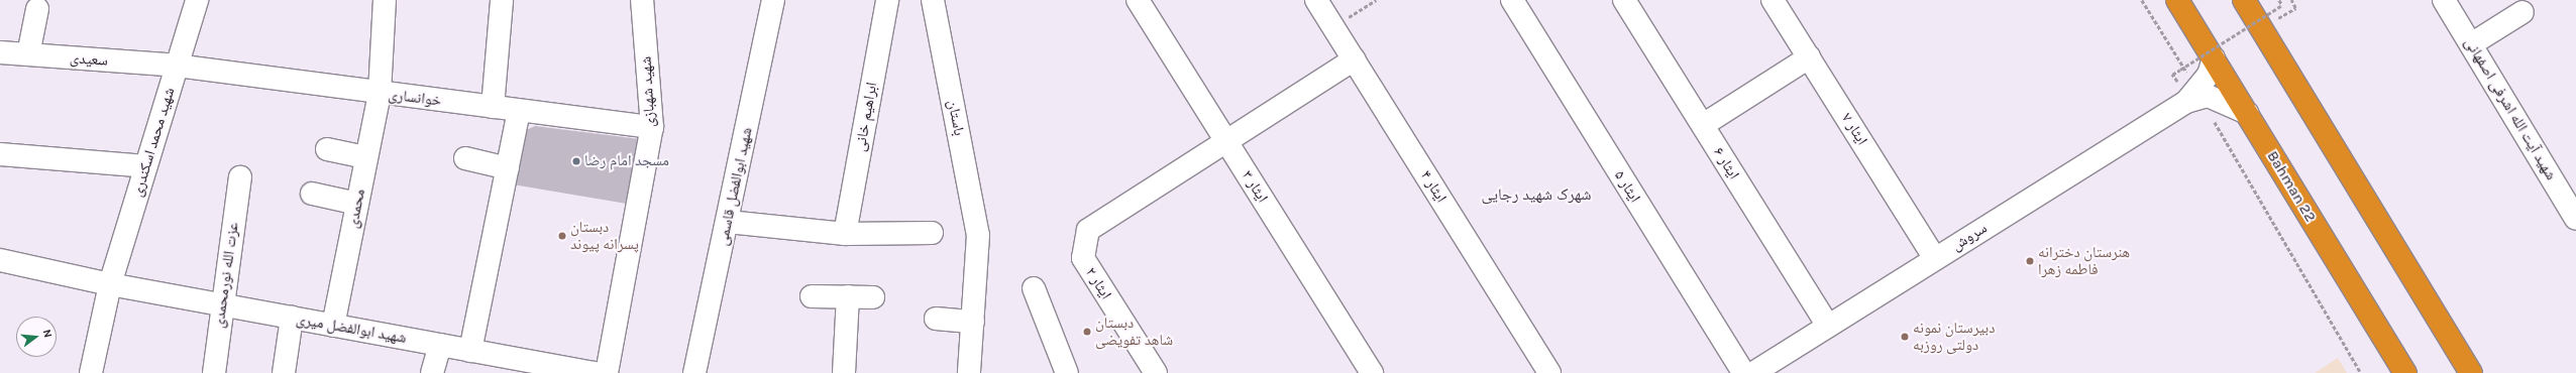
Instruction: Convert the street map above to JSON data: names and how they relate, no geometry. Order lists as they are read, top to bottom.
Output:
{
  "streets": {
    "highway": ["Bahman 22"],
    "street": [
      "سعیدی",
      "شهید شهبازی",
      "خوانساری",
      "شهید آیت الله اشرفی اصفهانی",
      "ابراهیم خانی",
      "باستان",
      "ایثار ۷",
      "شهید محمد اسکندری",
      "ایثار ۶",
      "شهید ابوالفضل قاسمی",
      "ایثار ۳",
      "ایثار ۴",
      "ایثار ۵",
      "محمدی",
      "سروش",
      "عزت الله نورمحمدی",
      "ایثار ۲",
      "شهید ابوالفضل میری"
    ]
  },
  "crossings": [
    ["سعیدی", "خوانساری"],
    ["سعیدی", "شهید محمد اسکندری"],
    ["شهید شهبازی", "خوانساری"],
    ["خوانساری", "شهید محمد اسکندری"],
    ["خوانساری", "محمدی"],
    ["ایثار ۷", "سروش"],
    ["شهید محمد اسکندری", "شهید ابوالفضل میری"],
    ["ایثار ۶", "سروش"],
    ["ایثار ۳", "ایثار ۲"],
    ["Bahman 22", "سروش"],
    ["محمدی", "شهید ابوالفضل میری"],
    ["عزت الله نورمحمدی", "شهید ابوالفضل میری"]
  ],
  "districts": ["شهرک شهید رجایی"],
  "places": [
    "مسجد امام رضا",
    "دبستان پسرانه پیوند",
    "هنرستان دخترانه فاطمه زهرا",
    "دبستان شاهد تفویضی",
    "دبیرستان نمونه دولتی روزبه"
  ],
  "north": "right"
}
